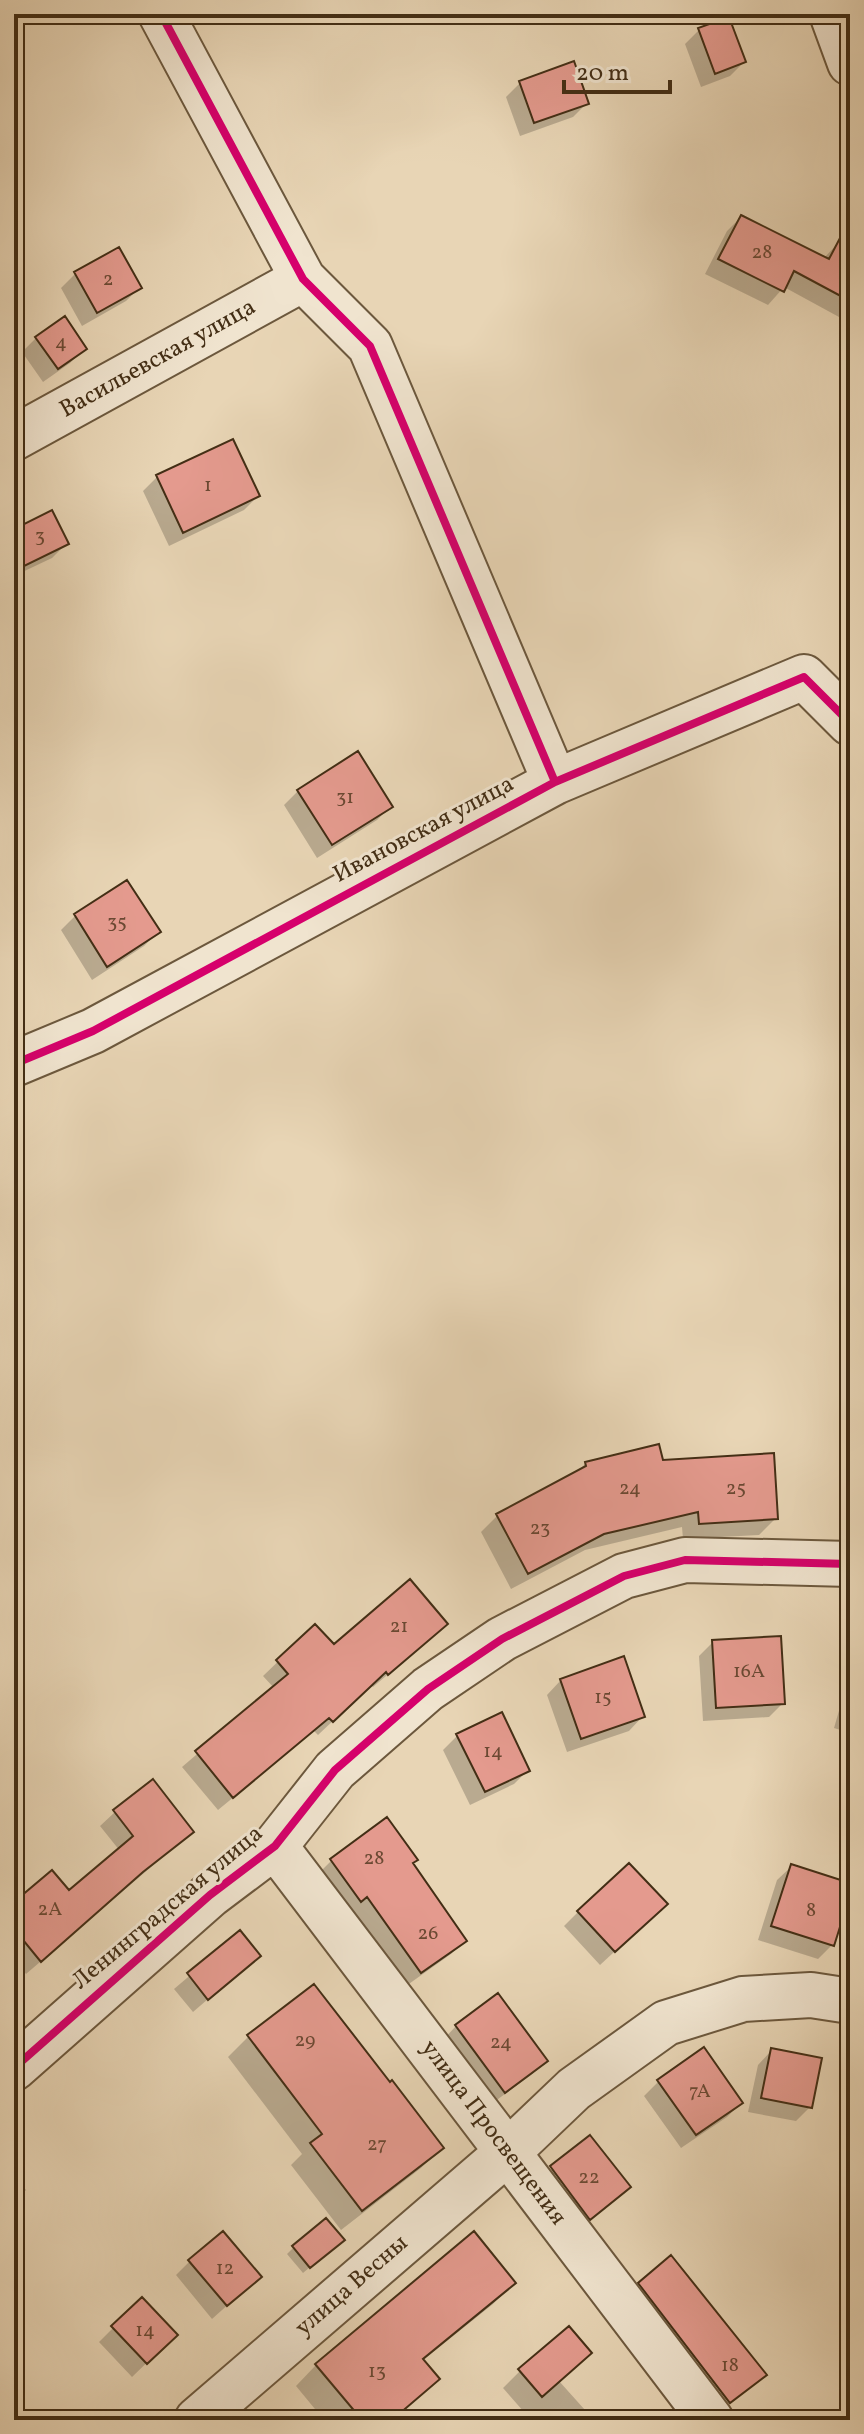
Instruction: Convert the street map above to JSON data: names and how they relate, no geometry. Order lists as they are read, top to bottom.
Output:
{
  "streets": {
    "street": [
      "Васильевская улица",
      "Ивановская улица",
      "Ленинградская улица",
      "улица Просвещения",
      "улица Весны"
    ]
  },
  "crossings": [
    ["Ленинградская улица", "улица Просвещения"],
    ["улица Просвещения", "улица Весны"]
  ],
  "house_numbers": [
    "28",
    "2",
    "4",
    "1",
    "3",
    "31",
    "35",
    "24",
    "25",
    "23",
    "21",
    "16А",
    "15",
    "14",
    "28",
    "2А",
    "8",
    "26",
    "29",
    "24",
    "7А",
    "27",
    "22",
    "12",
    "14",
    "18",
    "13"
  ],
  "scale_bar": "20 m"
}
